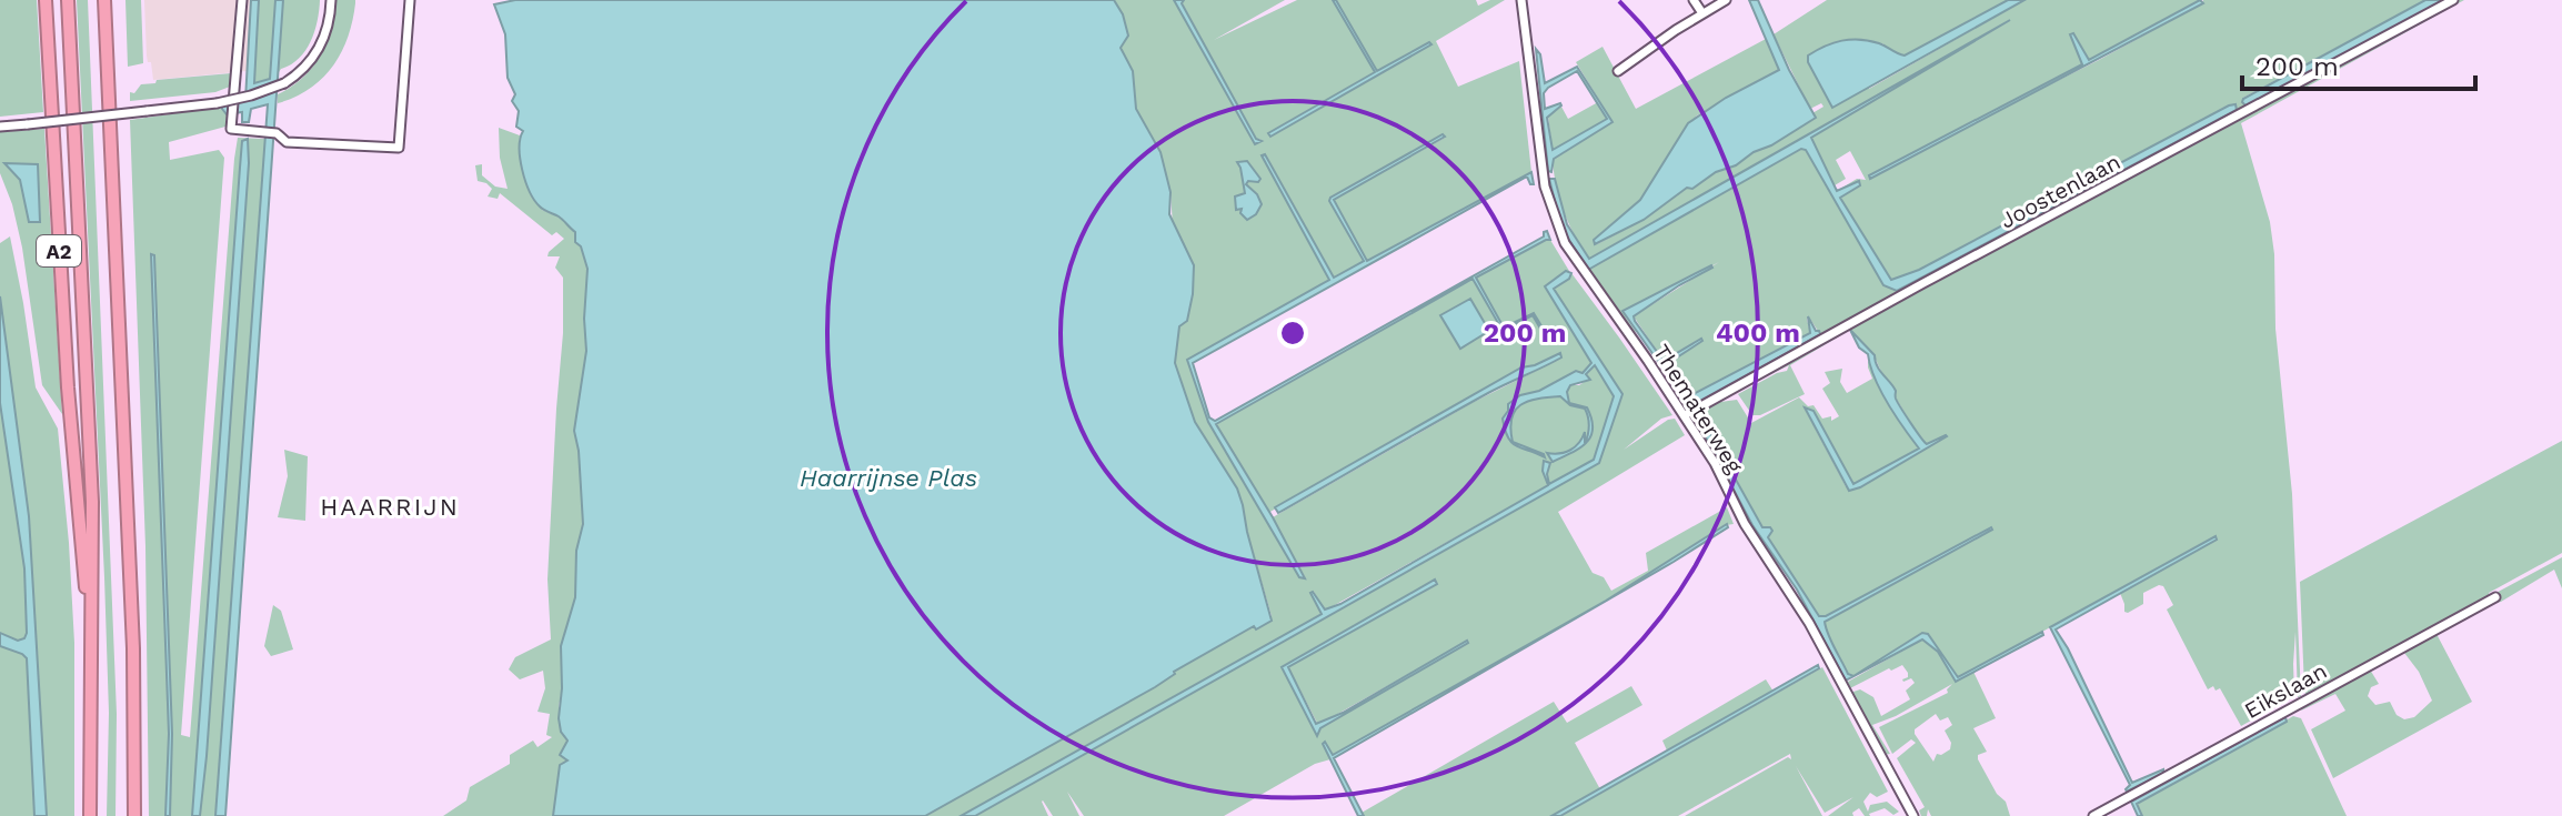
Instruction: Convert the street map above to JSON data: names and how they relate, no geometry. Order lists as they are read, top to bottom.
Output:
{
  "streets": {
    "highway": ["A2"],
    "street": ["Joostenlaan", "Thematerweg", "Eikslaan"]
  },
  "crossings": [
    ["Joostenlaan", "Thematerweg"]
  ],
  "districts": ["HAARRIJN"],
  "water": ["Haarrijnse Plas"],
  "scale_bar": "200 m",
  "rings": ["200 m", "400 m"]
}
